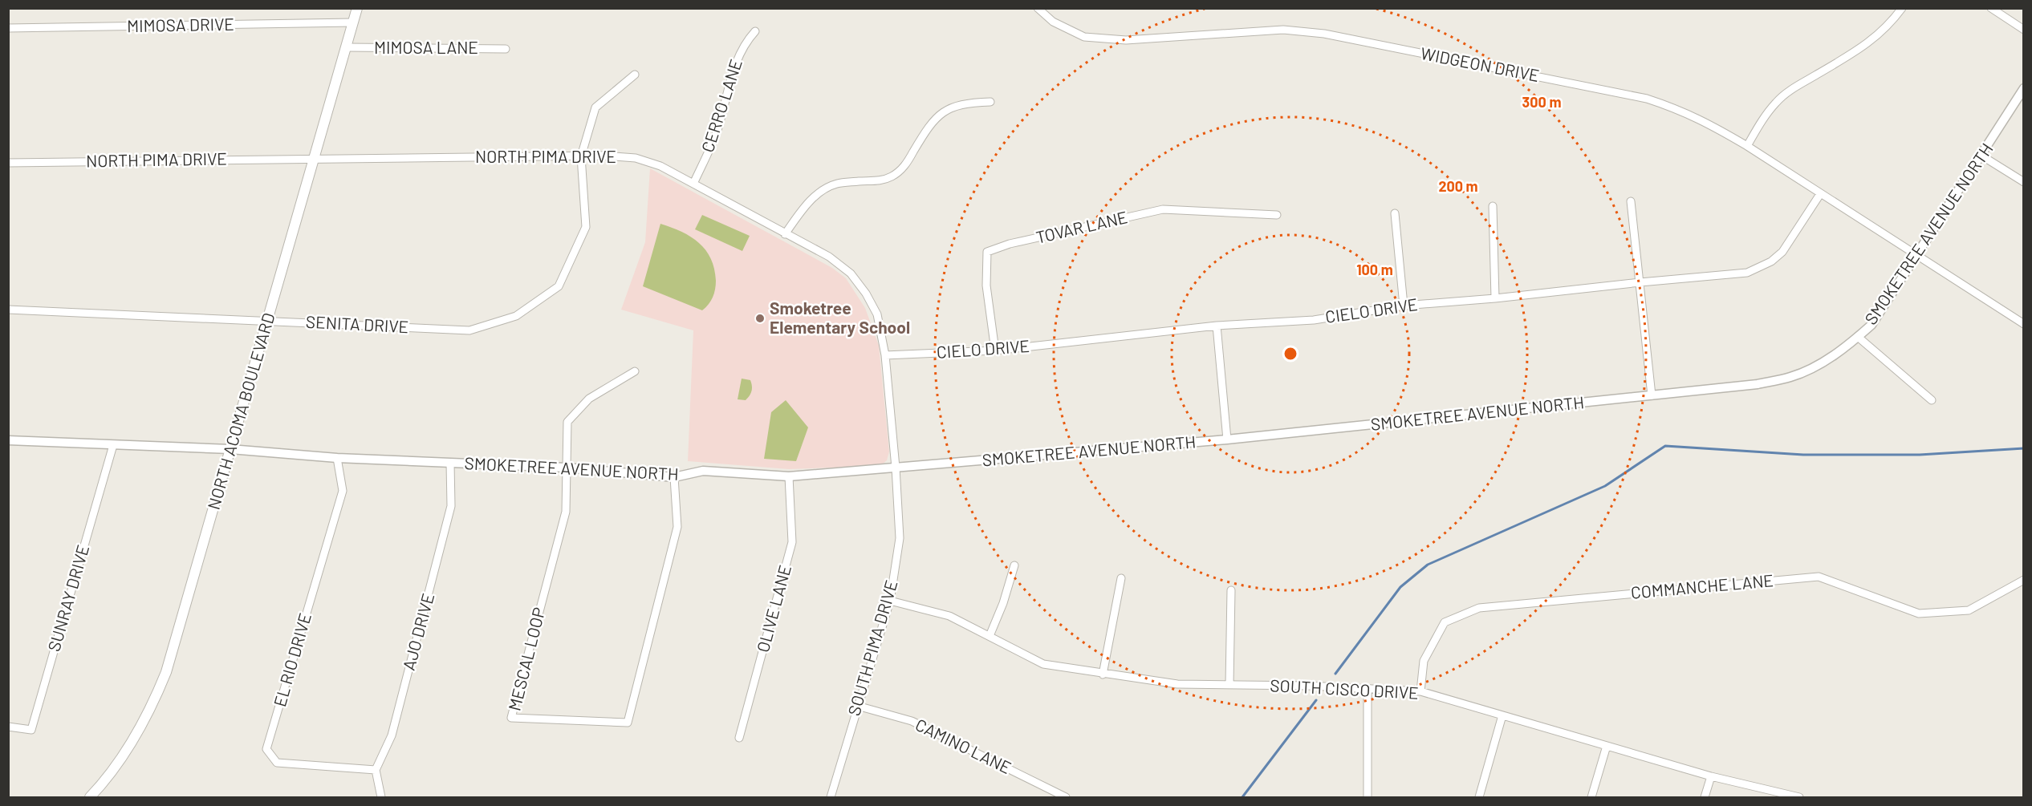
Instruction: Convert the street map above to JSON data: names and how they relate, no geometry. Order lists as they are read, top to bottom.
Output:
{
  "streets": {
    "main road": ["NORTH ACOMA BOULEVARD"],
    "street": [
      "MIMOSA DRIVE",
      "MIMOSA LANE",
      "WIDGEON DRIVE",
      "CERRO LANE",
      "NORTH PIMA DRIVE",
      "TOVAR LANE",
      "SMOKETREE AVENUE NORTH",
      "CIELO DRIVE",
      "SENITA DRIVE",
      "COMMANCHE LANE",
      "SUNRAY DRIVE",
      "OLIVE LANE",
      "AJO DRIVE",
      "SOUTH PIMA DRIVE",
      "MESCAL LOOP",
      "EL RIO DRIVE",
      "SOUTH CISCO DRIVE",
      "CAMINO LANE"
    ]
  },
  "crossings": [
    ["MIMOSA DRIVE", "NORTH ACOMA BOULEVARD"],
    ["MIMOSA LANE", "NORTH ACOMA BOULEVARD"],
    ["WIDGEON DRIVE", "SMOKETREE AVENUE NORTH"],
    ["WIDGEON DRIVE", "CIELO DRIVE"],
    ["CERRO LANE", "NORTH PIMA DRIVE"],
    ["NORTH PIMA DRIVE", "SMOKETREE AVENUE NORTH"],
    ["NORTH PIMA DRIVE", "CIELO DRIVE"],
    ["NORTH PIMA DRIVE", "SENITA DRIVE"],
    ["NORTH PIMA DRIVE", "NORTH ACOMA BOULEVARD"],
    ["NORTH PIMA DRIVE", "SOUTH PIMA DRIVE"],
    ["TOVAR LANE", "CIELO DRIVE"],
    ["SMOKETREE AVENUE NORTH", "NORTH ACOMA BOULEVARD"],
    ["SMOKETREE AVENUE NORTH", "SUNRAY DRIVE"],
    ["SMOKETREE AVENUE NORTH", "OLIVE LANE"],
    ["SMOKETREE AVENUE NORTH", "AJO DRIVE"],
    ["SMOKETREE AVENUE NORTH", "SOUTH PIMA DRIVE"],
    ["SMOKETREE AVENUE NORTH", "MESCAL LOOP"],
    ["SMOKETREE AVENUE NORTH", "EL RIO DRIVE"],
    ["SENITA DRIVE", "NORTH ACOMA BOULEVARD"],
    ["COMMANCHE LANE", "SOUTH CISCO DRIVE"],
    ["AJO DRIVE", "EL RIO DRIVE"],
    ["SOUTH PIMA DRIVE", "SOUTH CISCO DRIVE"],
    ["SOUTH PIMA DRIVE", "CAMINO LANE"]
  ],
  "places": ["Smoketree Elementary School"],
  "rings": ["300 m", "200 m", "100 m"]
}
